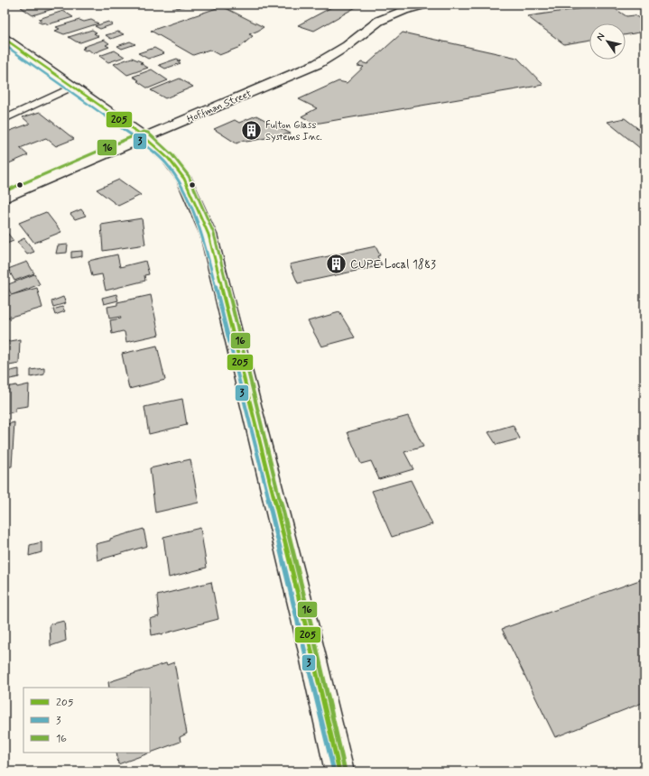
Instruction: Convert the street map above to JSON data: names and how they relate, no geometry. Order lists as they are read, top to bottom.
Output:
{
  "streets": {
    "main road": ["Hoffman Street"]
  },
  "places": {
    "building": ["Fulton Glass Systems Inc.", "CUPE Local 1883"]
  },
  "lines": ["transit line 205", "transit line 3", "transit line 16"],
  "legend": ["205", "3", "16"],
  "north": "top left"
}
